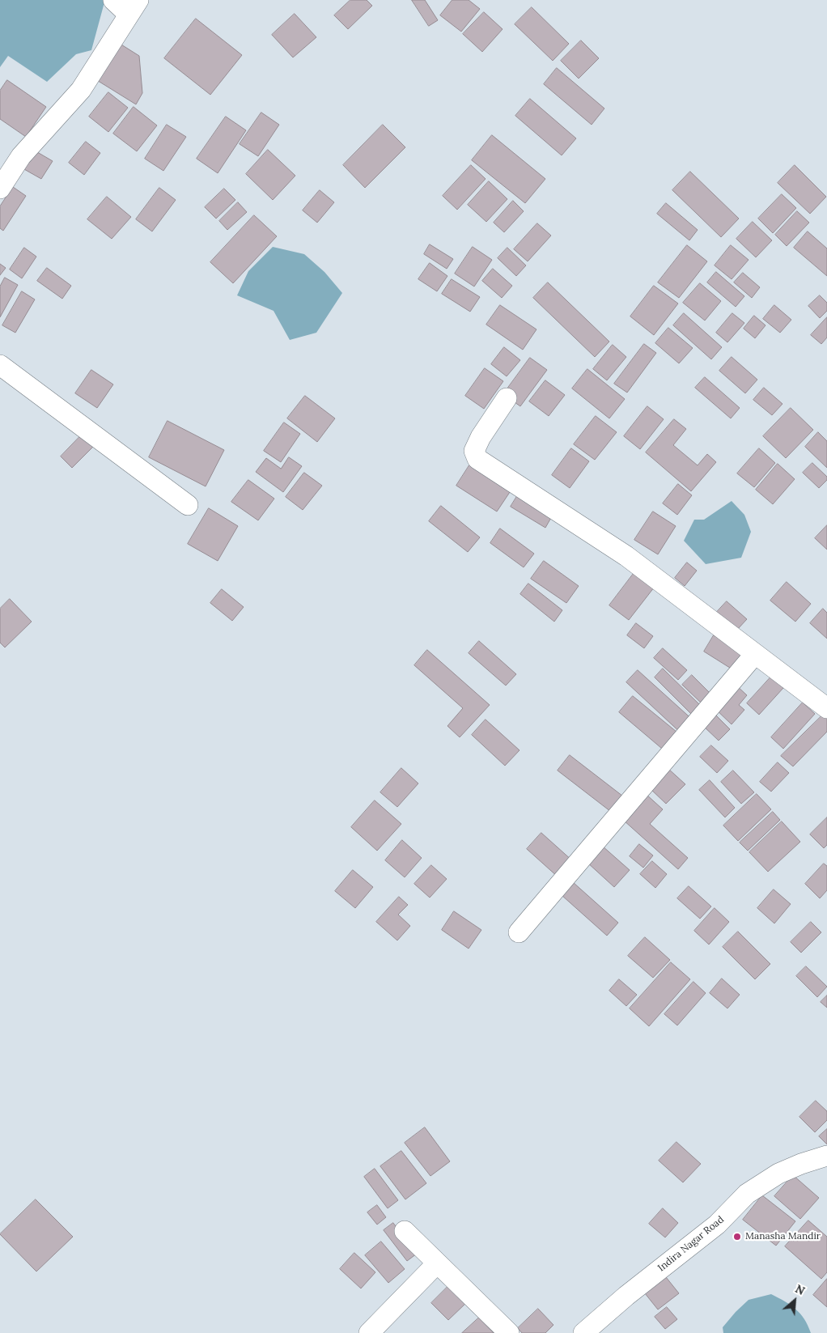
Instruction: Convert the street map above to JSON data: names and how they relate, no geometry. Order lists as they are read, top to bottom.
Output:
{
  "streets": {
    "street": ["Indira Nagar Road"]
  },
  "places": ["Manasha Mandir"],
  "north": "top right"
}
